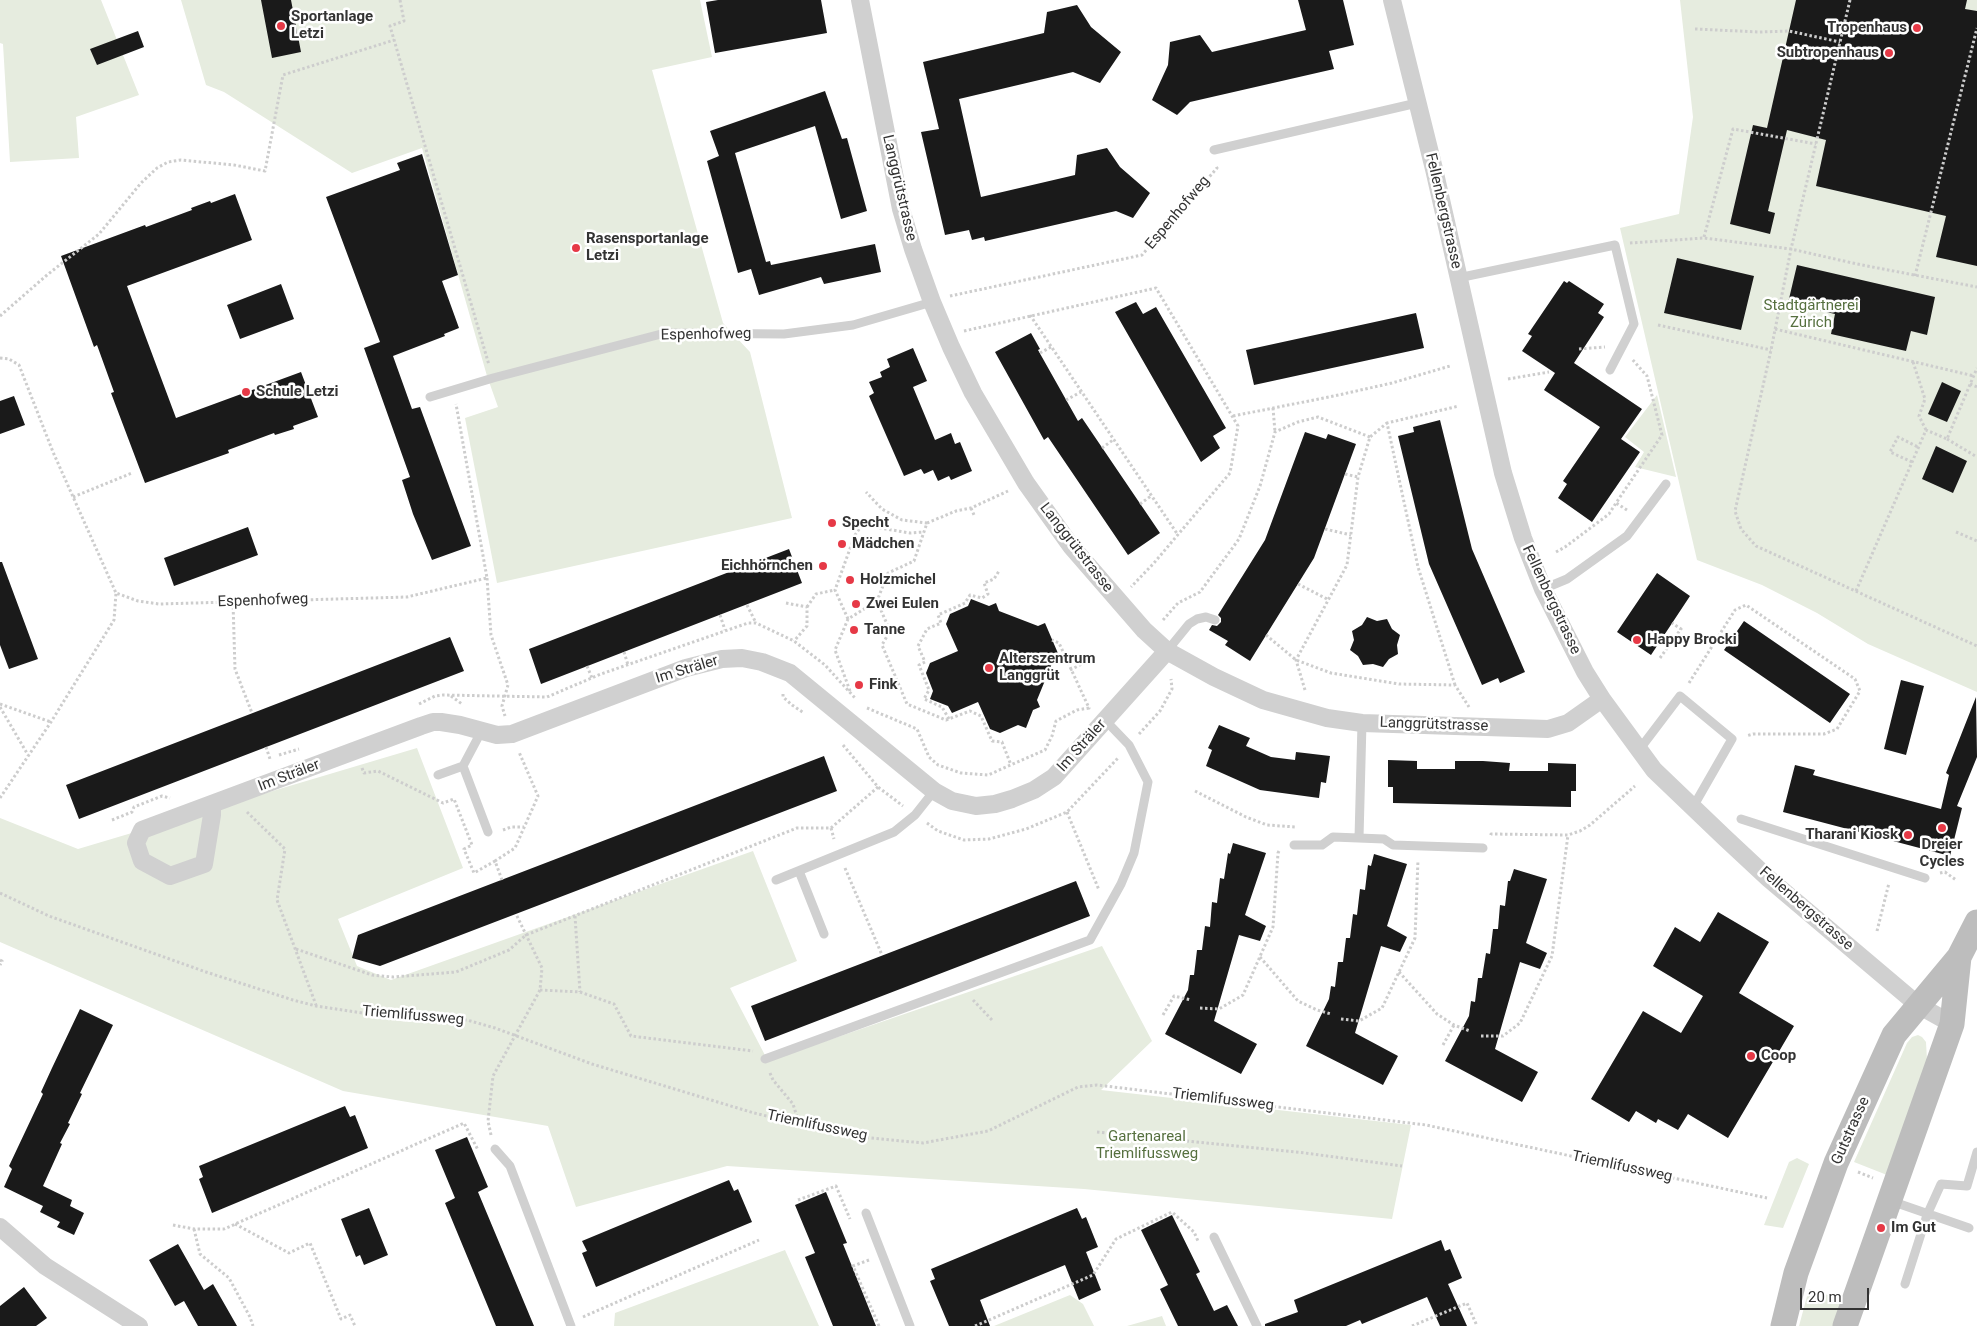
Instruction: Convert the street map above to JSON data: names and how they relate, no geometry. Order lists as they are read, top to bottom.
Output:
{
  "streets": {
    "main road": ["Gutstrasse"],
    "street": ["Langgrütstrasse", "Fellenbergstrasse", "Im Sträler"],
    "lane": ["Espenhofweg"],
    "path": ["Triemlifussweg"]
  },
  "crossings": [
    ["Langgrütstrasse", "Fellenbergstrasse"],
    ["Langgrütstrasse", "Espenhofweg"],
    ["Langgrütstrasse", "Im Sträler"],
    ["Fellenbergstrasse", "Gutstrasse"]
  ],
  "parks": ["Stadtgärtnerei Zürich", "Gartenareal Triemlifussweg"],
  "places": [
    "Sportanlage Letzi",
    "Tropenhaus",
    "Subtropenhaus",
    "Rasensportanlage Letzi",
    "Schule Letzi",
    "Specht",
    "Mädchen",
    "Eichhörnchen",
    "Holzmichel",
    "Zwei Eulen",
    "Tanne",
    "Happy Brocki",
    "Alterszentrum Langgrüt",
    "Fink",
    "Dreier Cycles",
    "Tharani Kiosk",
    "Coop",
    "Im Gut"
  ],
  "scale_bar": "20 m"
}
